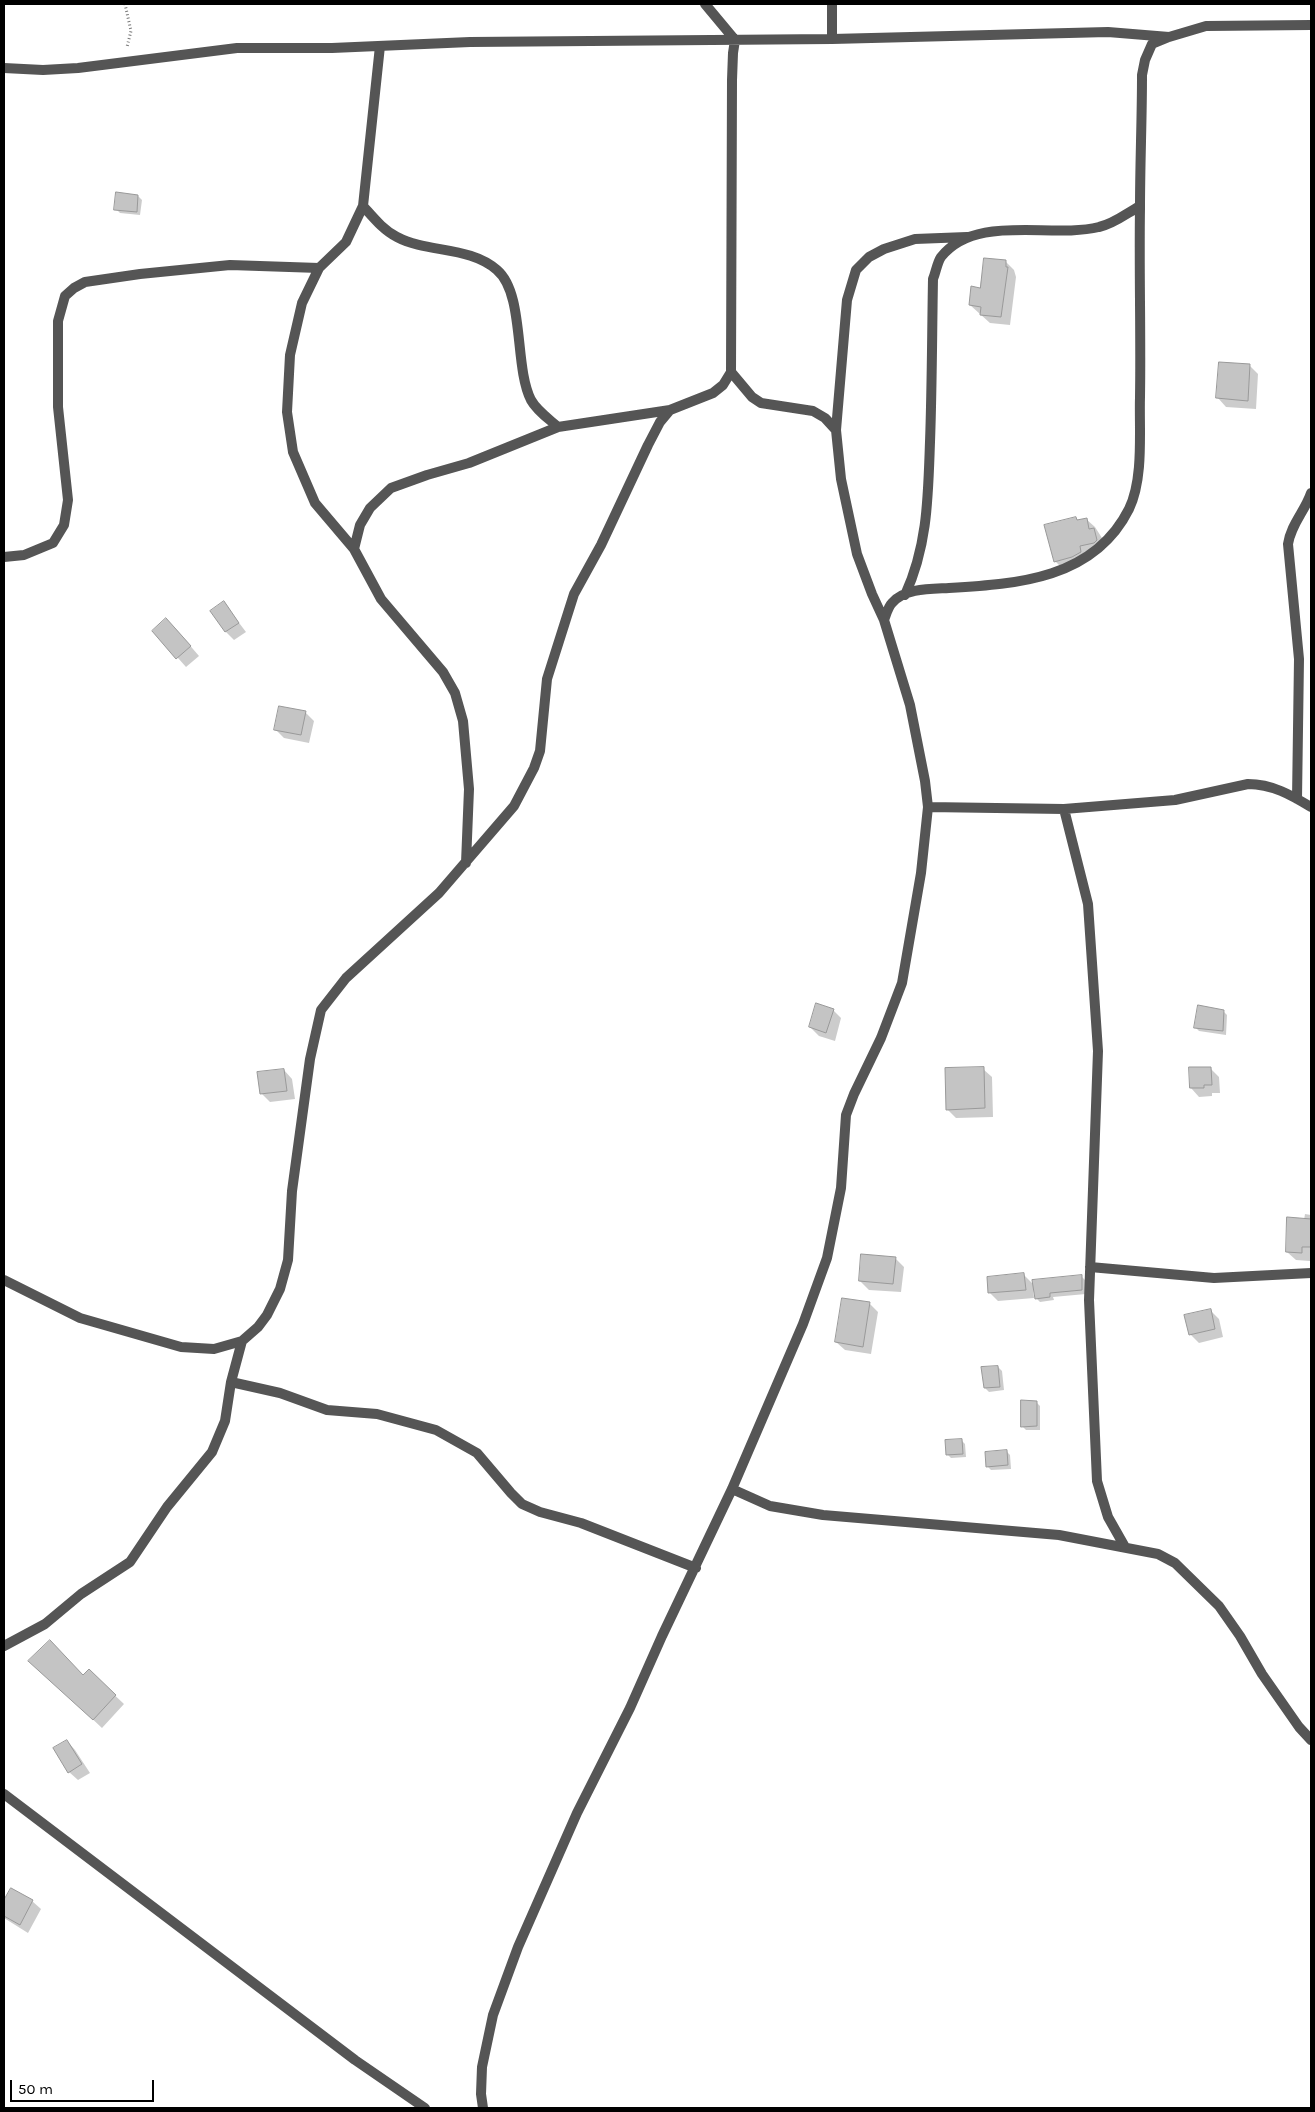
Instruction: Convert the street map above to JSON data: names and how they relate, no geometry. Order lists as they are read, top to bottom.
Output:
{
  "scale_bar": "50 m"
}
